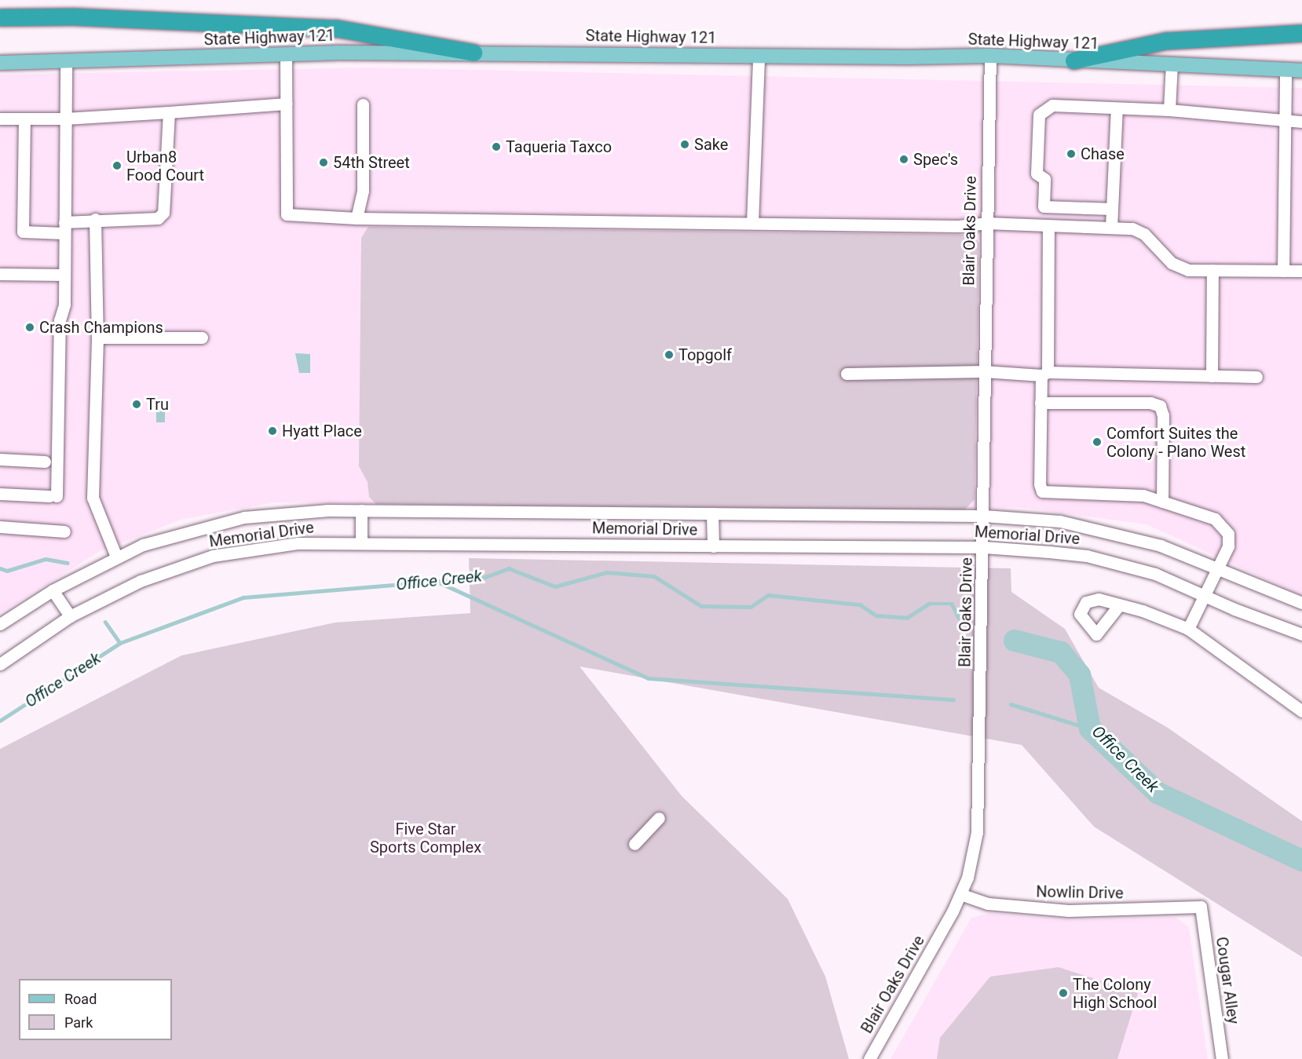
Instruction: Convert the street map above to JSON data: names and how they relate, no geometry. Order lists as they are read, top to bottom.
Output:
{
  "streets": {
    "main road": ["State Highway 121"],
    "street": [
      "Blair Oaks Drive",
      "Memorial Drive",
      "Nowlin Drive",
      "Cougar Alley"
    ]
  },
  "crossings": [
    ["State Highway 121", "Blair Oaks Drive"],
    ["Blair Oaks Drive", "Memorial Drive"],
    ["Blair Oaks Drive", "Nowlin Drive"],
    ["Nowlin Drive", "Cougar Alley"]
  ],
  "water": ["Office Creek"],
  "parks": ["Five Star Sports Complex"],
  "places": [
    "Sake",
    "Taqueria Taxco",
    "Chase",
    "Spec's",
    "54th Street",
    "Urban8 Food Court",
    "Crash Champions",
    "Topgolf",
    "Tru",
    "Hyatt Place",
    "Comfort Suites the Colony - Plano West",
    "The Colony High School"
  ],
  "legend": ["Road", "Park"]
}
